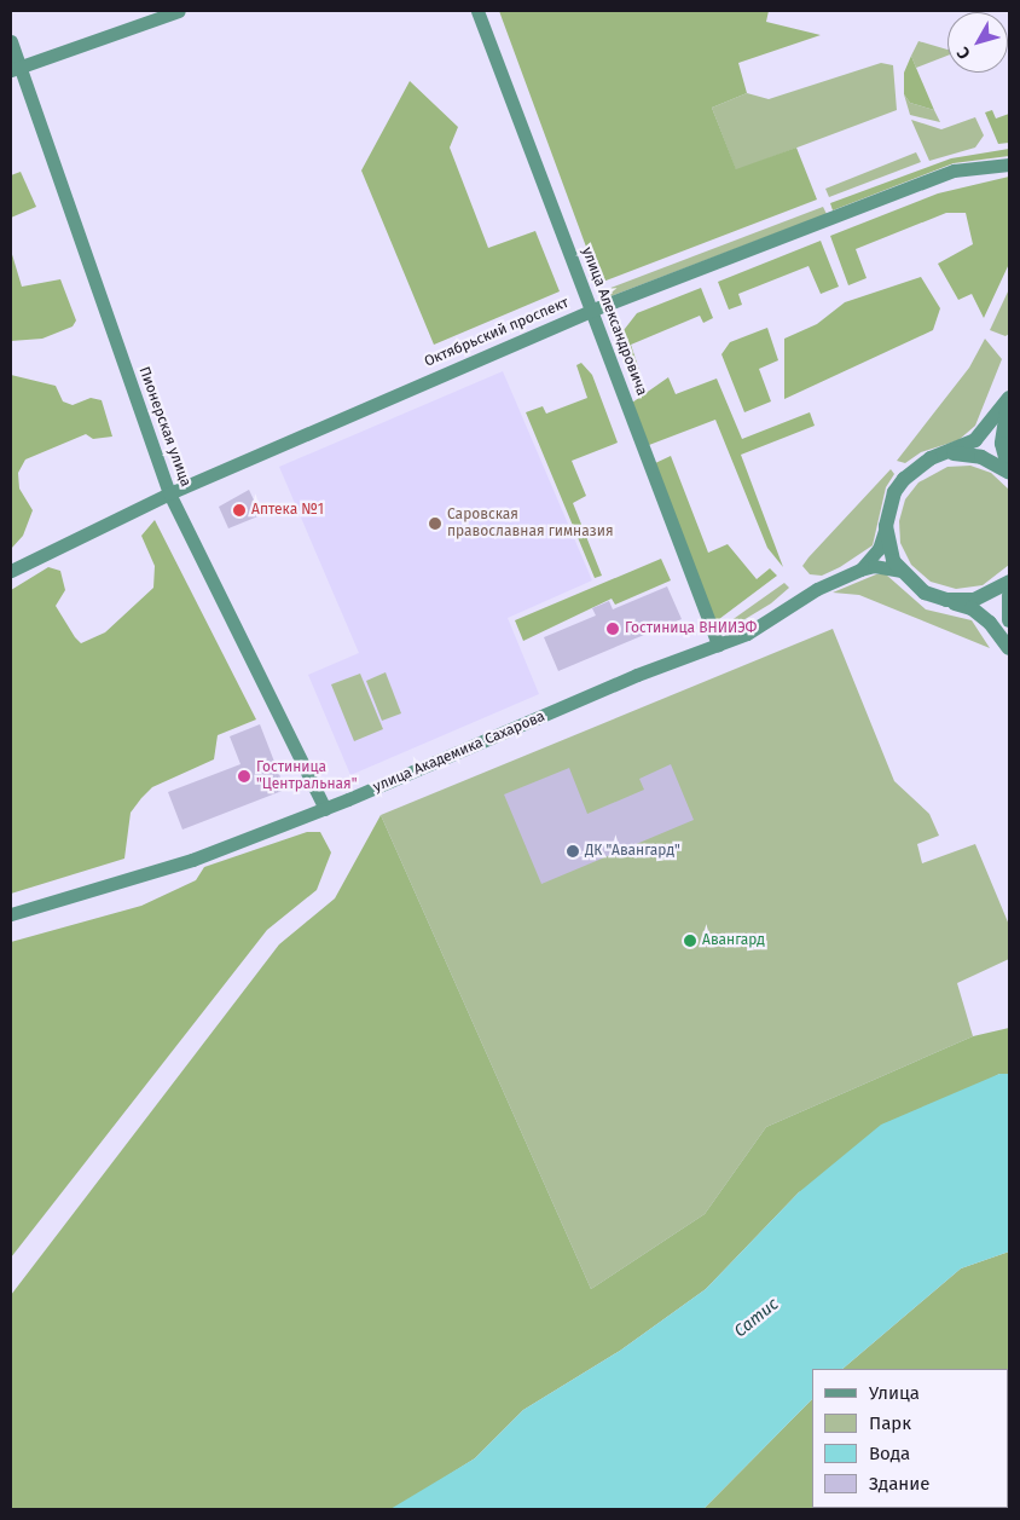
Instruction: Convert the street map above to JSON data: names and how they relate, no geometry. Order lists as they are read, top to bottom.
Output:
{
  "streets": {
    "street": [
      "улица Александровича",
      "Октябрьский проспект",
      "Пионерская улица",
      "улица Академика Сахарова"
    ]
  },
  "crossings": [
    ["улица Александровича", "Октябрьский проспект"],
    ["улица Александровича", "улица Академика Сахарова"],
    ["Октябрьский проспект", "Пионерская улица"],
    ["Пионерская улица", "улица Академика Сахарова"]
  ],
  "water": ["Сатис"],
  "places": [
    "Аптека №1",
    "Саровская православная гимназия",
    "Гостиница ВНИИЭФ",
    "Гостиница \"Центральная\"",
    "ДК \"Авангард\"",
    "Авангард"
  ],
  "legend": [
    "Улица",
    "Парк",
    "Вода",
    "Здание"
  ],
  "north": "bottom left"
}
